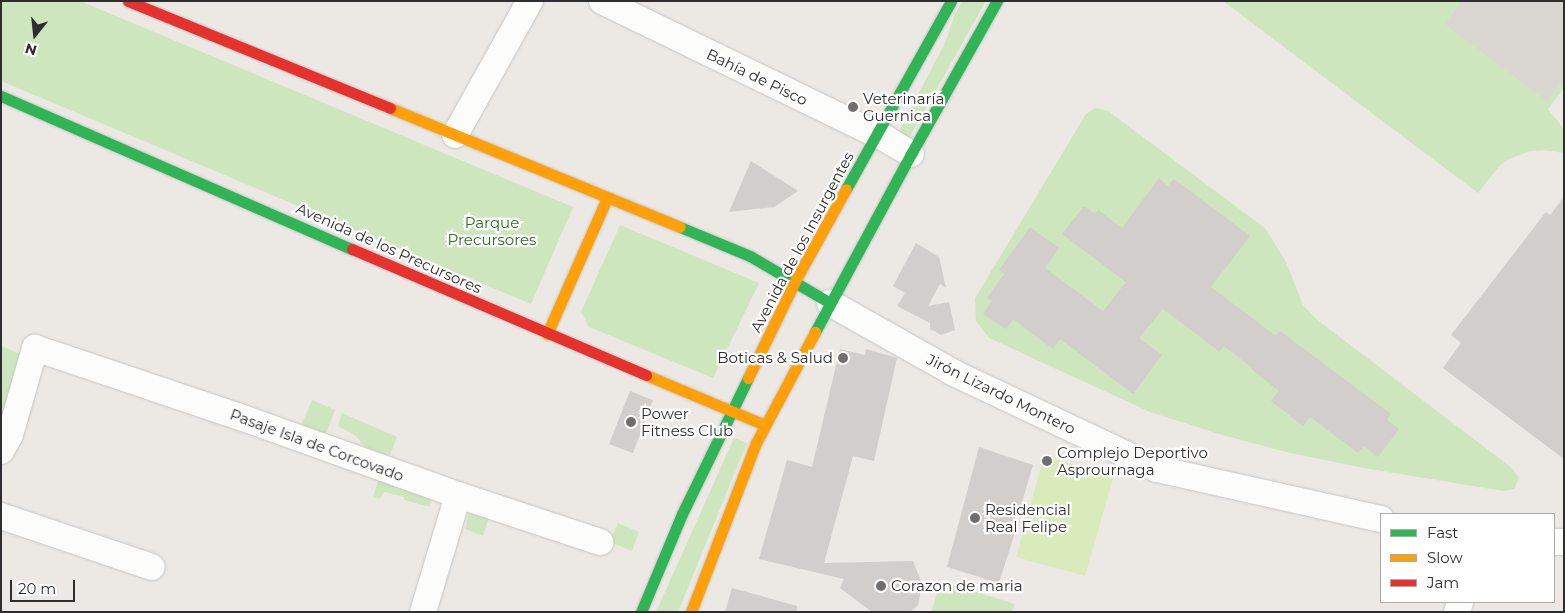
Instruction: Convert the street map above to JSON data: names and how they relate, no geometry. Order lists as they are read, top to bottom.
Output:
{
  "streets": {
    "main road": ["Avenida de los Insurgentes", "Avenida de los Precursores"],
    "street": ["Bahía de Pisco", "Jirón Lizardo Montero", "Pasaje Isla de Corcovado"]
  },
  "crossings": [
    ["Bahía de Pisco", "Avenida de los Insurgentes"],
    ["Avenida de los Insurgentes", "Avenida de los Precursores"]
  ],
  "parks": ["Parque Precursores"],
  "places": [
    "Veterinaría Guernica",
    "Boticas & Salud",
    "Power Fitness Club",
    "Complejo Deportivo Asprournaga",
    "Residencial Real Felipe",
    "Corazon de maria"
  ],
  "legend": ["Fast", "Slow", "Jam"],
  "scale_bar": "20 m",
  "north": "bottom"
}
